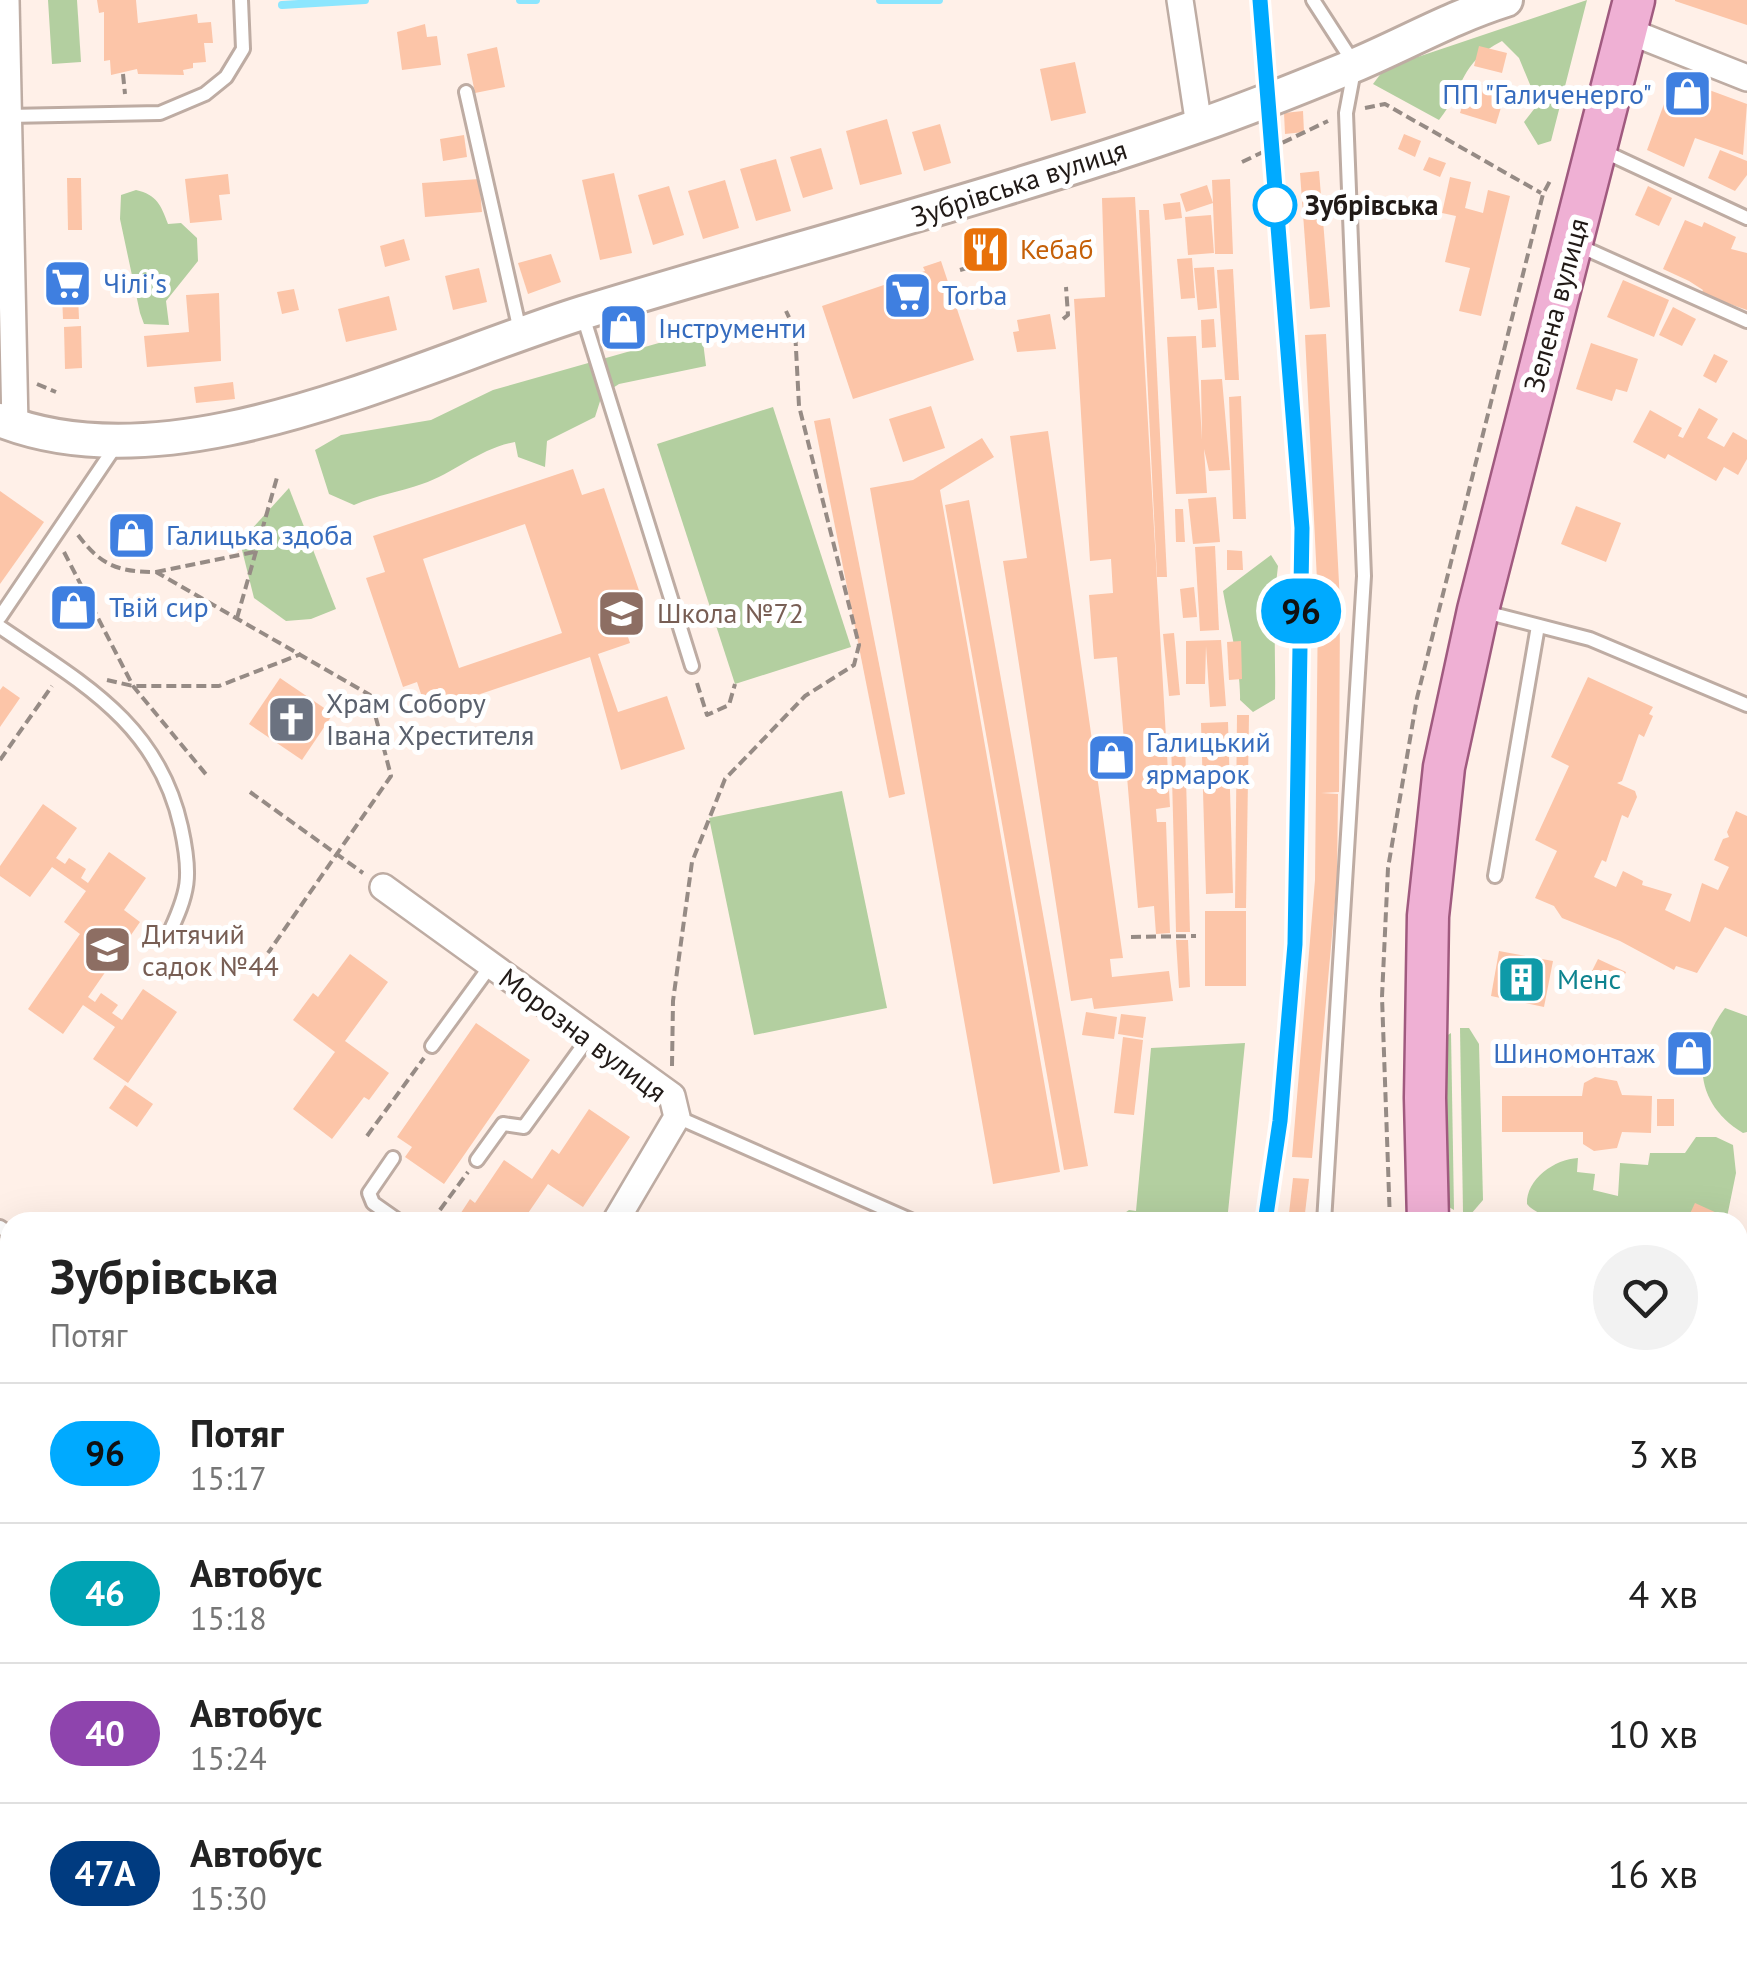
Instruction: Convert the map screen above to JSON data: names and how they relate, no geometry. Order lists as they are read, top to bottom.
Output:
{
  "streets": {
    "main road": ["Зелена вулиця"],
    "street": ["Зубрівська вулиця", "Морозна вулиця"]
  },
  "places": {
    "shop": [
      "ПП \"Галиченерго\"",
      "Інструменти",
      "Галицька здоба",
      "Твій сир",
      "Галицький ярмарок",
      "Шиномонтаж"
    ],
    "other": ["Зубрівська"],
    "restaurant": ["Кебаб"],
    "supermarket": ["Чілі's", "Torba"],
    "school or university": ["Школа №72", "Дитячий садок №44"],
    "church": ["Храм Собору Івана Хрестителя"],
    "building": ["Менс"]
  },
  "page": {
    "on_map": "96",
    "heading": ["Зубрівська", "Потяг"],
    "list": [
      {
        "mark": "96",
        "name": "Потяг",
        "note": "15:17",
        "value": "3 хв"
      },
      {
        "mark": "46",
        "name": "Автобус",
        "note": "15:18",
        "value": "4 хв"
      },
      {
        "mark": "40",
        "name": "Автобус",
        "note": "15:24",
        "value": "10 хв"
      },
      {
        "mark": "47А",
        "name": "Автобус",
        "note": "15:30",
        "value": "16 хв"
      }
    ]
  }
}
